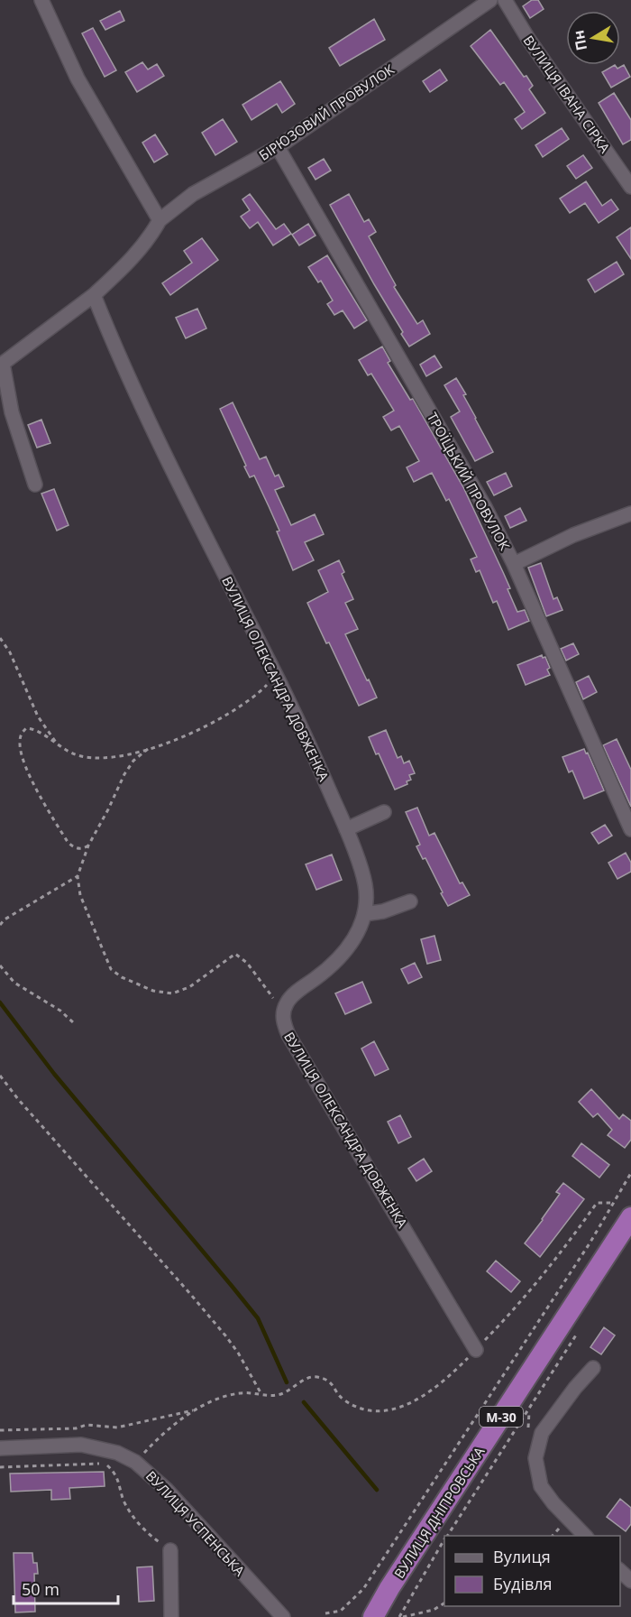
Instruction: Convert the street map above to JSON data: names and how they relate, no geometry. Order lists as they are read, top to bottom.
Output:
{
  "streets": {
    "highway": ["М-30", "ВУЛИЦЯ ДНІПРОВСЬКА"],
    "street": [
      "ВУЛИЦЯ ІВАНА СІРКА",
      "БІРЮЗОВИЙ ПРОВУЛОК",
      "ТРОЇЦЬКИЙ ПРОВУЛОК",
      "ВУЛИЦЯ ОЛЕКСАНДРА ДОВЖЕНКА",
      "ВУЛИЦЯ УСПЕНСЬКА"
    ]
  },
  "crossings": [
    ["БІРЮЗОВИЙ ПРОВУЛОК", "ТРОЇЦЬКИЙ ПРОВУЛОК"]
  ],
  "legend": ["Вулиця", "Будівля"],
  "scale_bar": "50 m",
  "north": "left"
}
